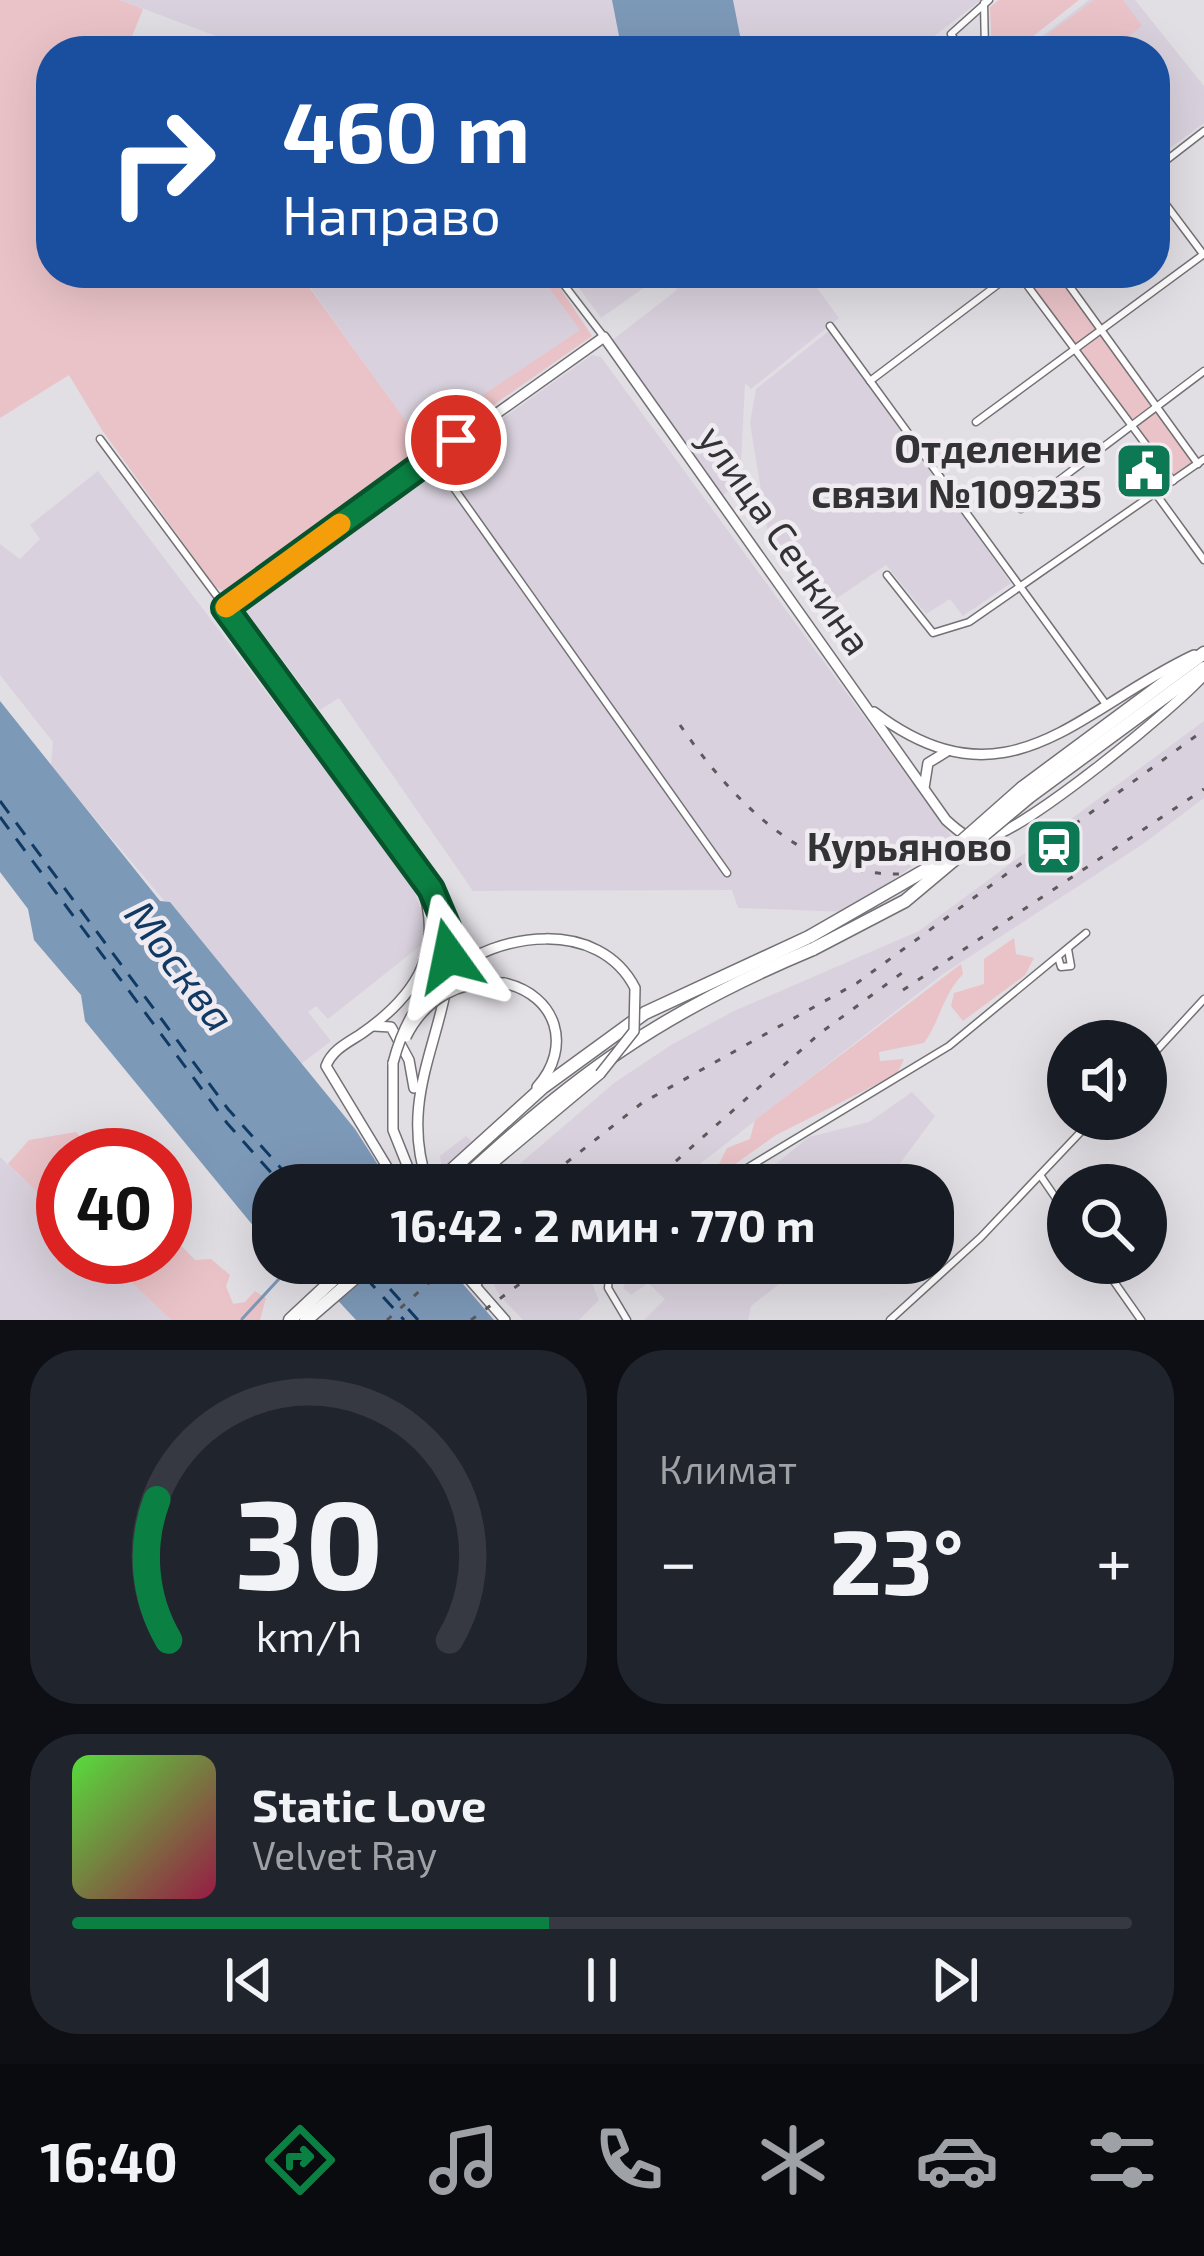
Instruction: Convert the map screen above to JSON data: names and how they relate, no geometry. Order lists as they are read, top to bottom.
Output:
{
  "streets": {
    "street": ["улица Сечкина"]
  },
  "water": ["Москва"],
  "places": {
    "public building": ["Отделение связи №109235"],
    "station": ["Курьяново"]
  },
  "page": {
    "turn": ["460 m", "Направо"],
    "limit": "40",
    "trip": "16:42 · 2 мин · 770 m",
    "tile": "Климат",
    "heat": ["−", "23°", "+"],
    "song": ["Static Love", "Velvet Ray"],
    "tabs": "16:40",
    "gauge": ["30", "km/h"]
  }
}
